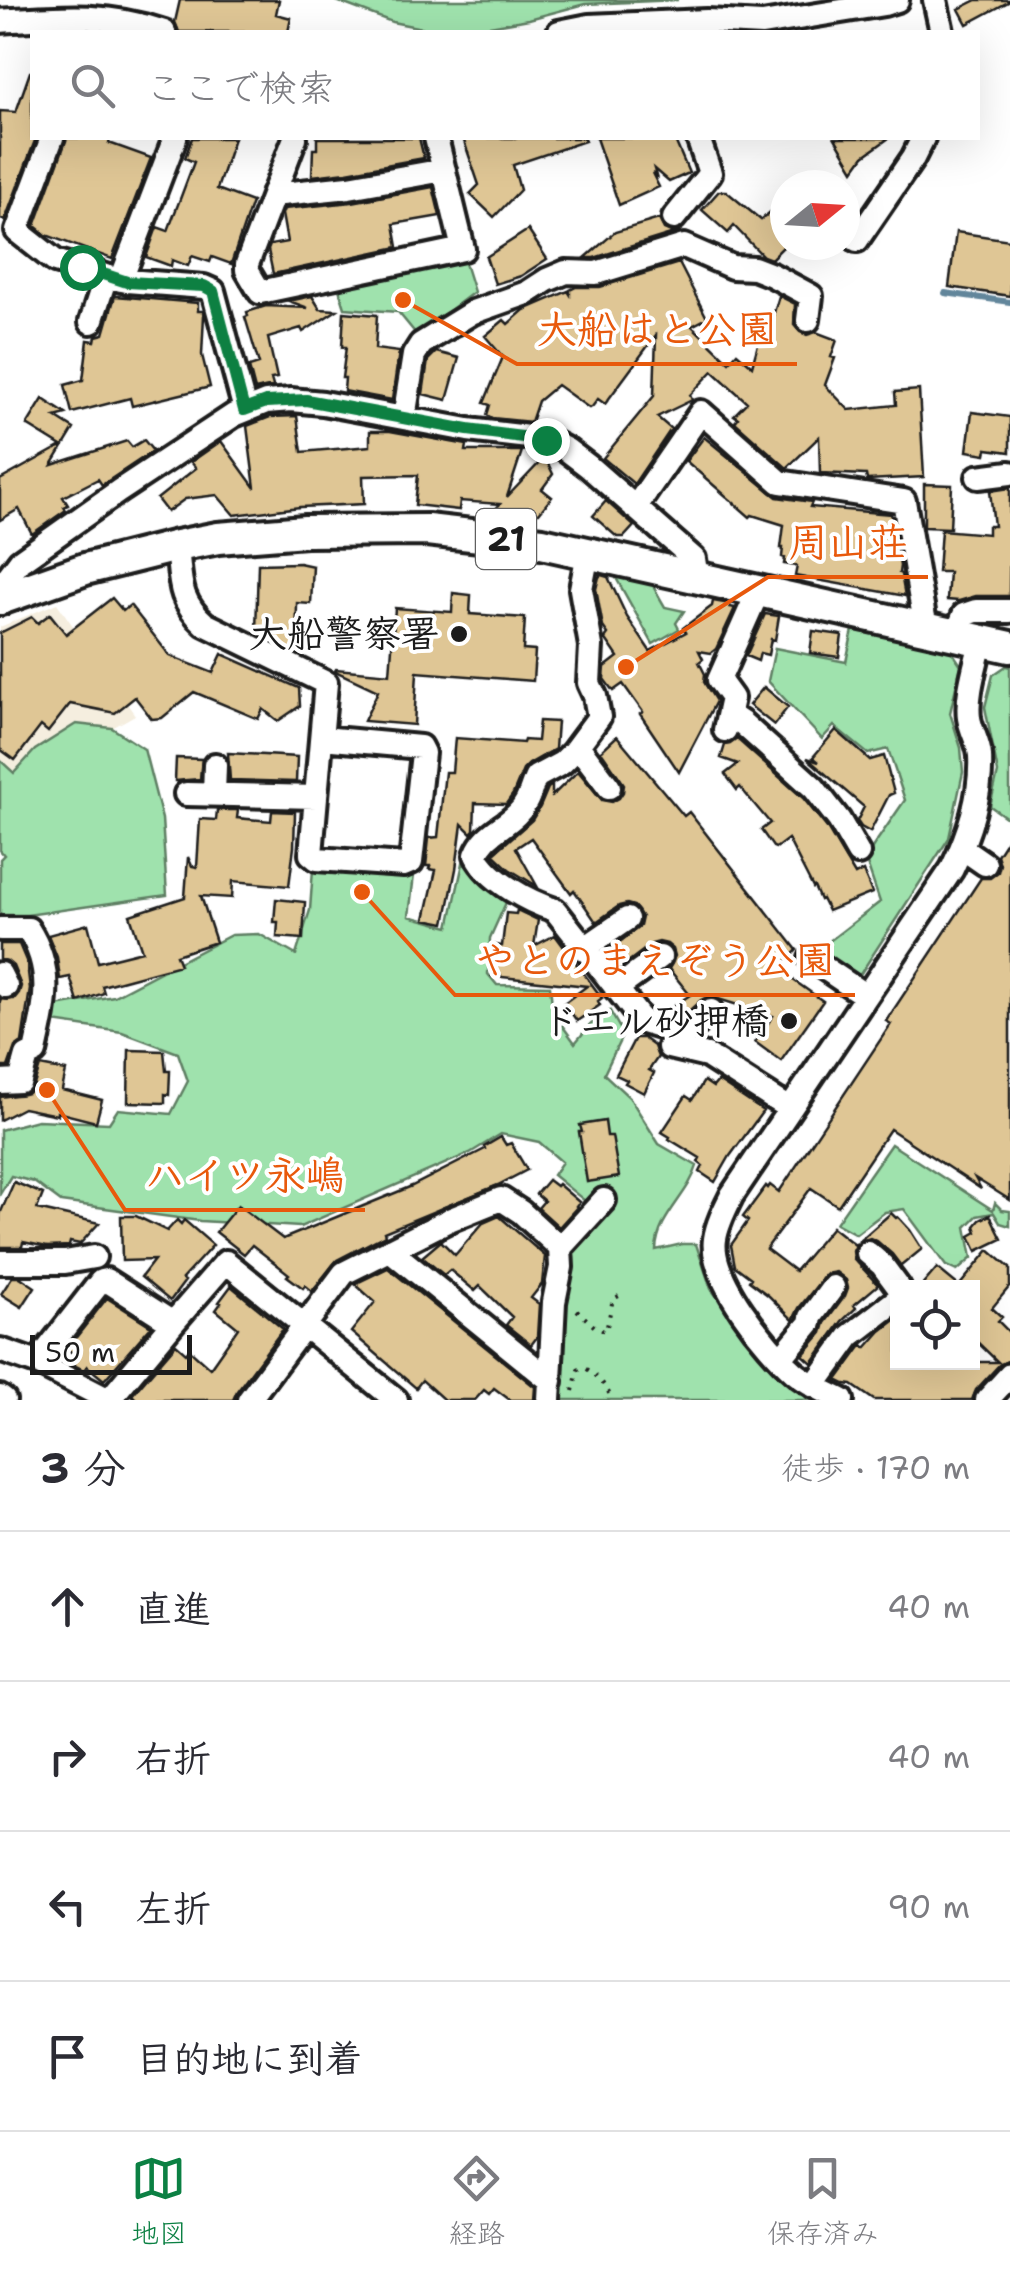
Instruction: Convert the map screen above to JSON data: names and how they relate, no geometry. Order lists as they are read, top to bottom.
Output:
{
  "streets": {
    "main road": ["21"]
  },
  "places": [
    "大船はと公園",
    "大船警察署",
    "周山荘",
    "やとのまえぞう公園",
    "ドエル砂押橋",
    "ハイツ永嶋"
  ],
  "scale_bar": "50 m",
  "north": "right",
  "page": {
    "search": "ここで検索",
    "scale": "50 m",
    "heading": ["3 分", "徒歩 · 170 m"],
    "list": [
      ["直進", "40 m"],
      ["右折", "40 m"],
      ["左折", "90 m"],
      "目的地に到着"
    ],
    "nav": ["地図", "経路", "保存済み"]
  }
}
